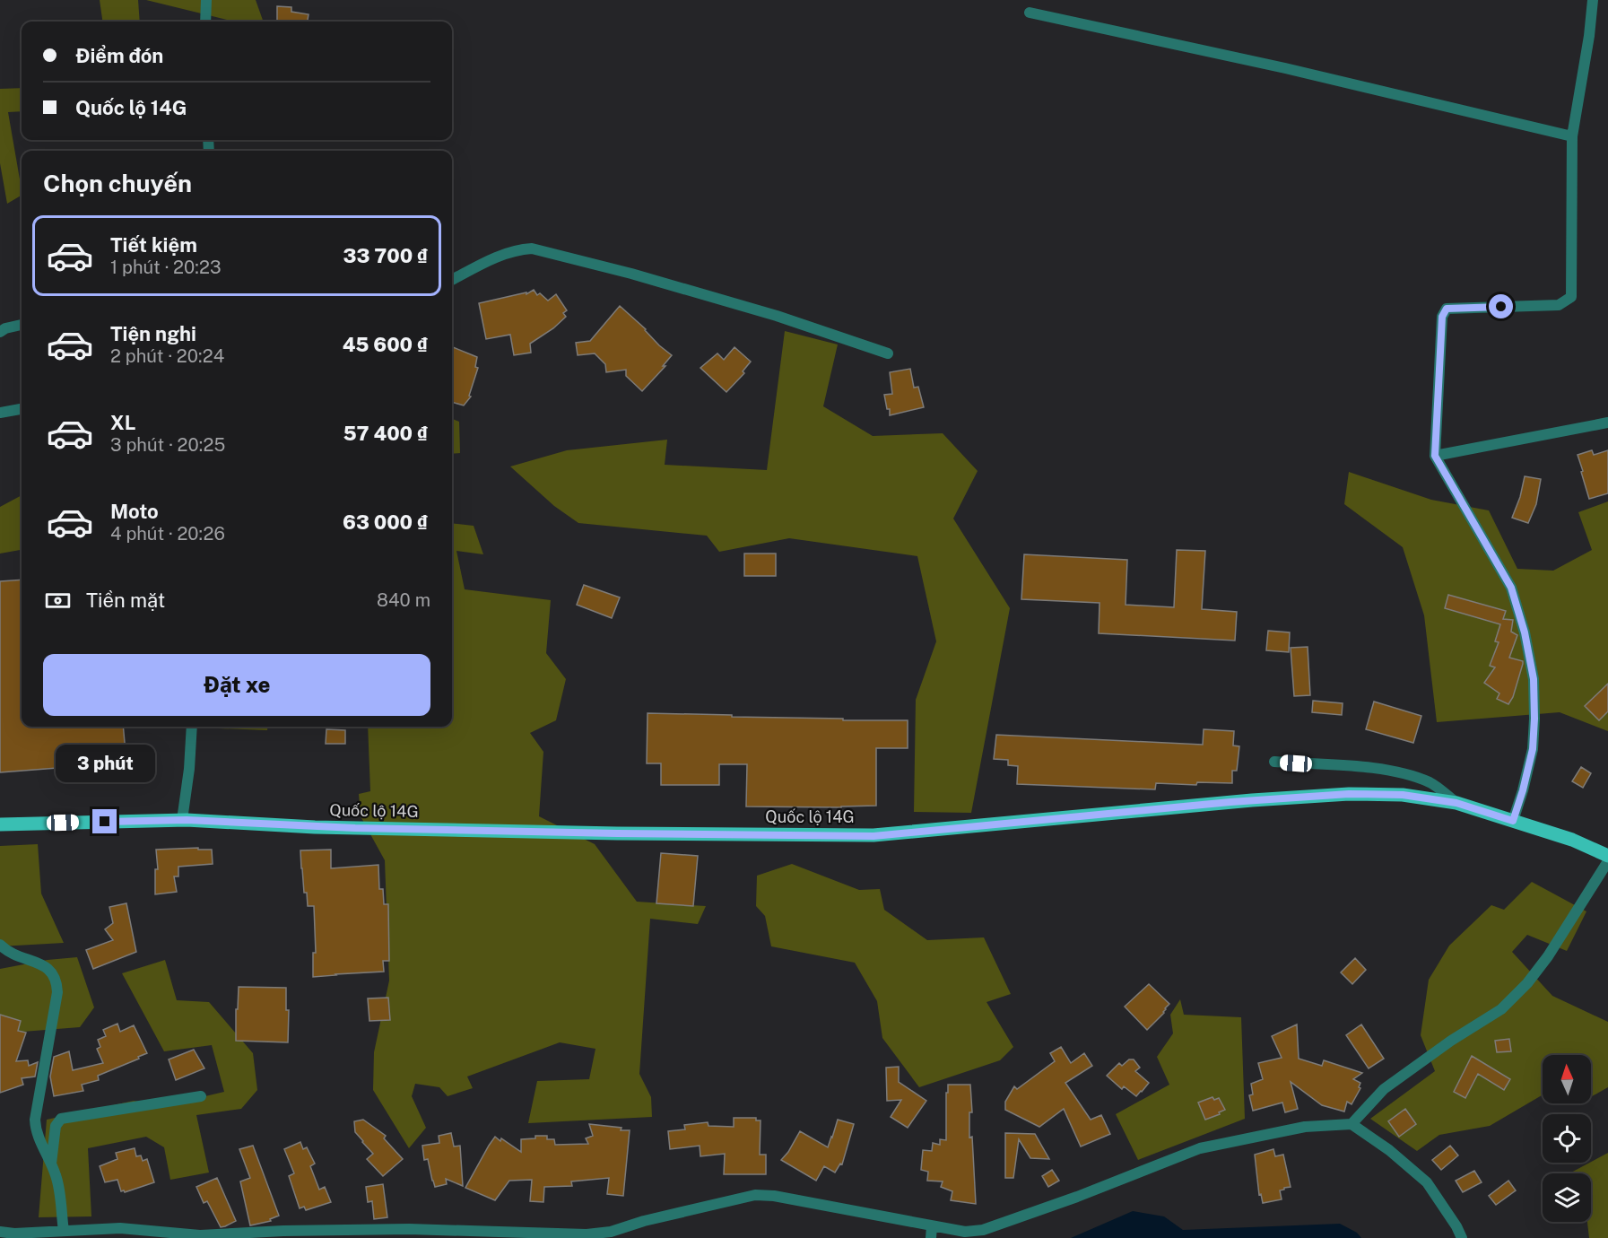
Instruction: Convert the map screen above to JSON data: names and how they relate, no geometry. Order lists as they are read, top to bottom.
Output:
{
  "streets": {
    "main road": ["Quốc lộ 14G"]
  },
  "north": "top",
  "page": {
    "banner": ["Điểm đón", "Quốc lộ 14G"],
    "heading": "Chọn chuyến",
    "list": [
      {
        "name": "Tiết kiệm",
        "note": "1 phút · 20:23",
        "value": "33 700 ₫"
      },
      {
        "name": "Tiện nghi",
        "note": "2 phút · 20:24",
        "value": "45 600 ₫"
      },
      {
        "name": "XL",
        "note": "3 phút · 20:25",
        "value": "57 400 ₫"
      },
      {
        "name": "Moto",
        "note": "4 phút · 20:26",
        "value": "63 000 ₫"
      }
    ],
    "pay": ["Tiền mặt", "840 m"],
    "buttons": "Đặt xe",
    "bubble": "3 phút"
  }
}
